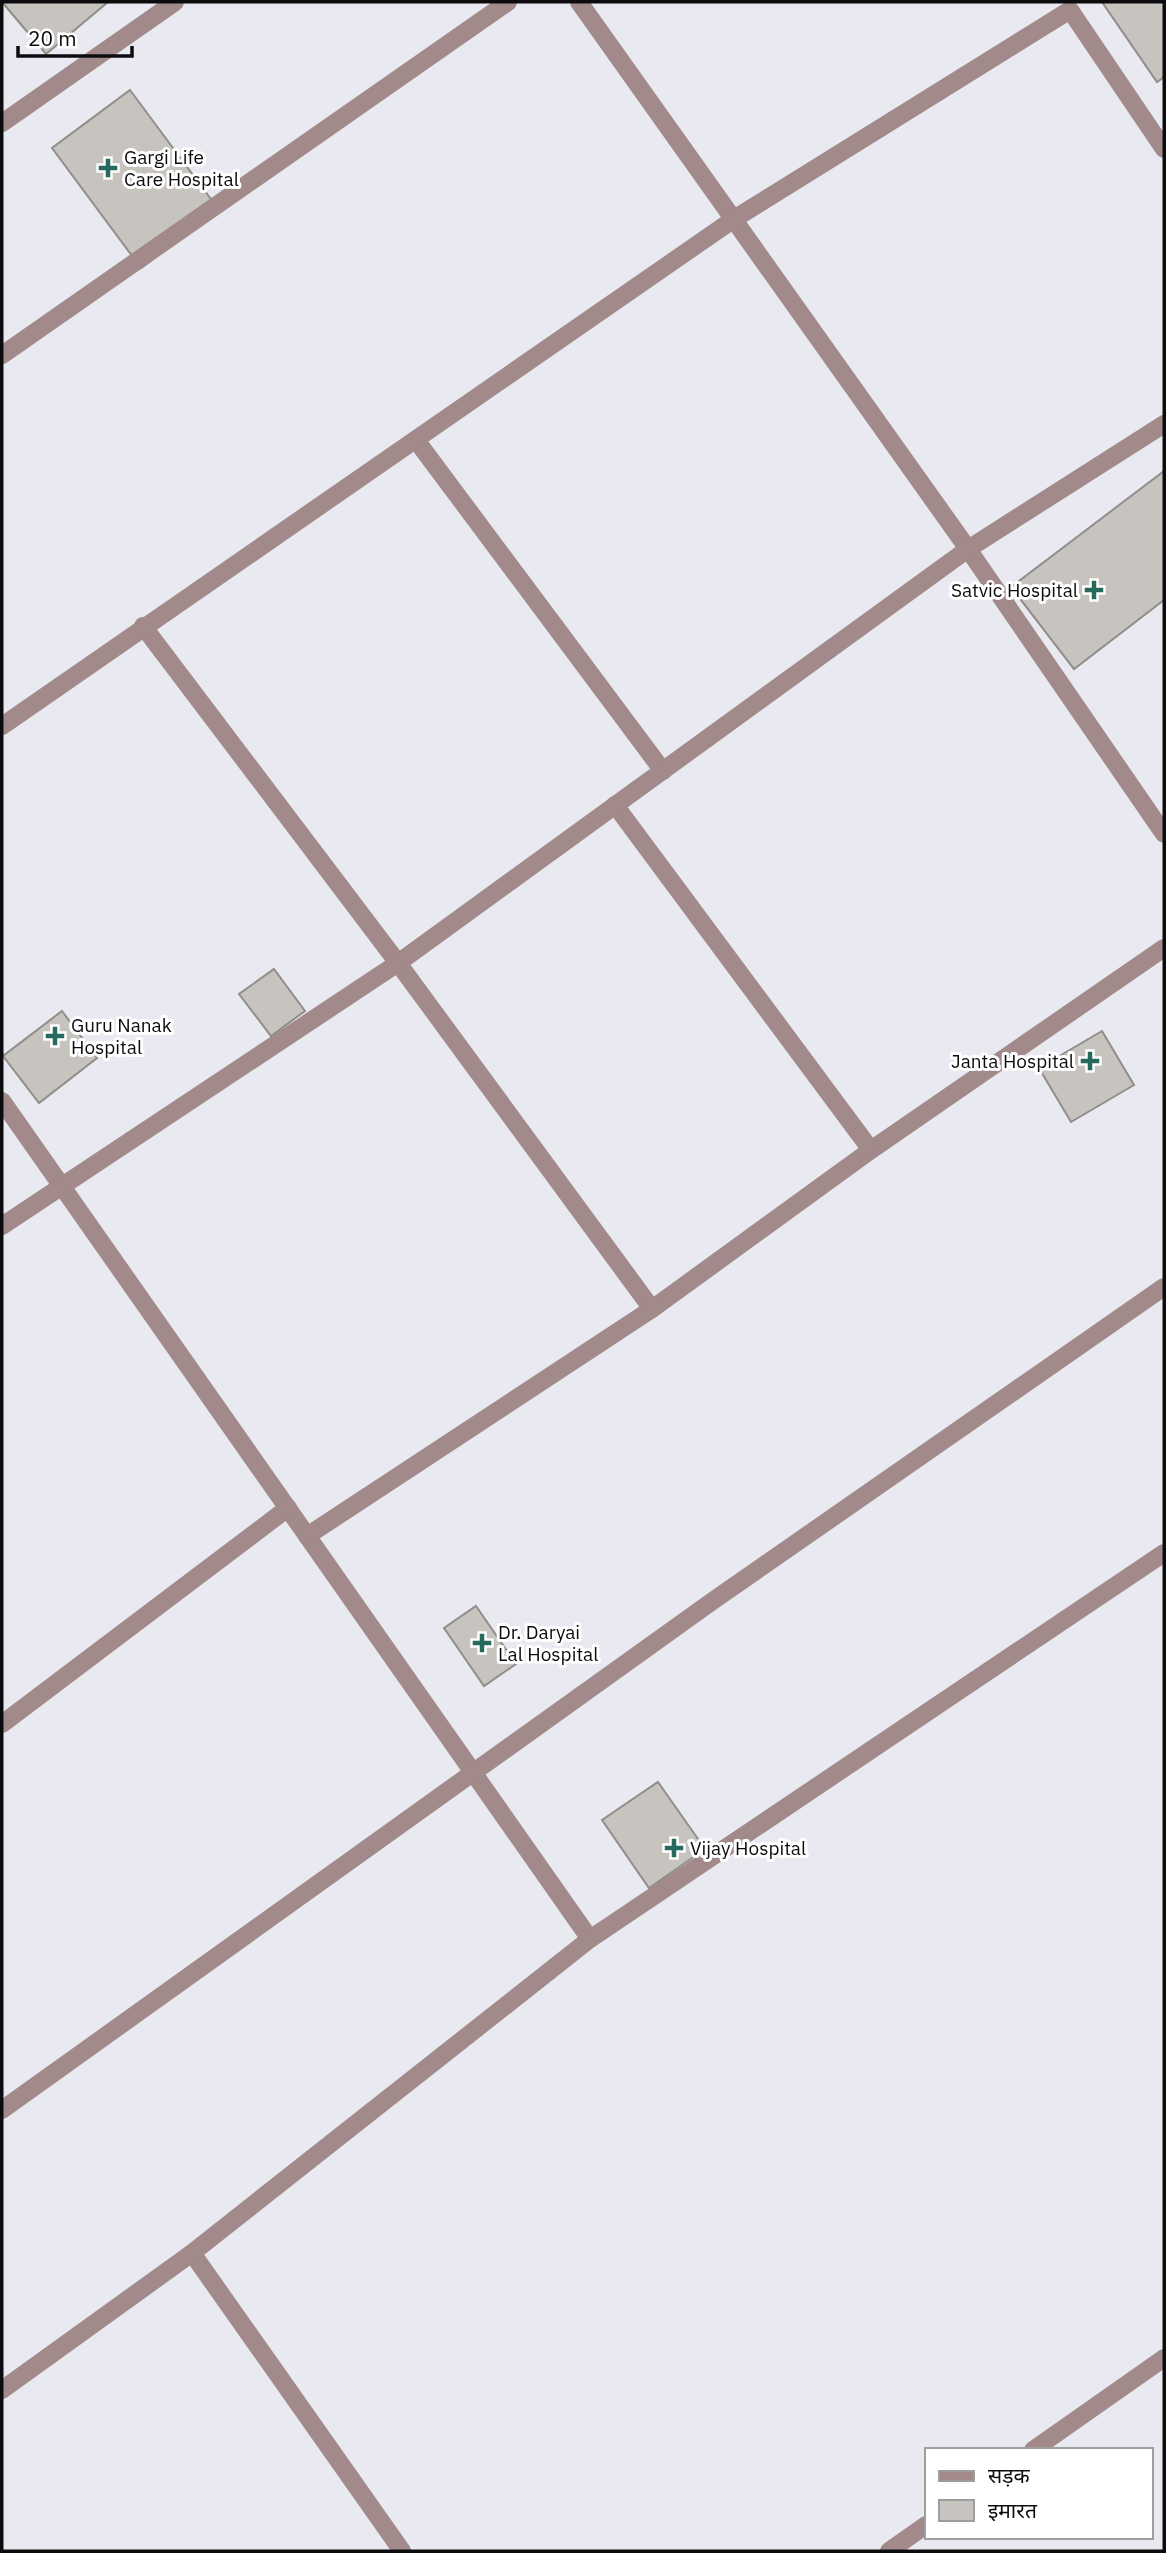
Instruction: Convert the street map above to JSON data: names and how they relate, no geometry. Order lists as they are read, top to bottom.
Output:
{
  "places": {
    "health": [
      "Gargi Life Care Hospital",
      "Satvic Hospital",
      "Guru Nanak Hospital",
      "Janta Hospital",
      "Dr. Daryai Lal Hospital",
      "Vijay Hospital"
    ]
  },
  "legend": ["सड़क", "इमारत"],
  "scale_bar": "20 m"
}
